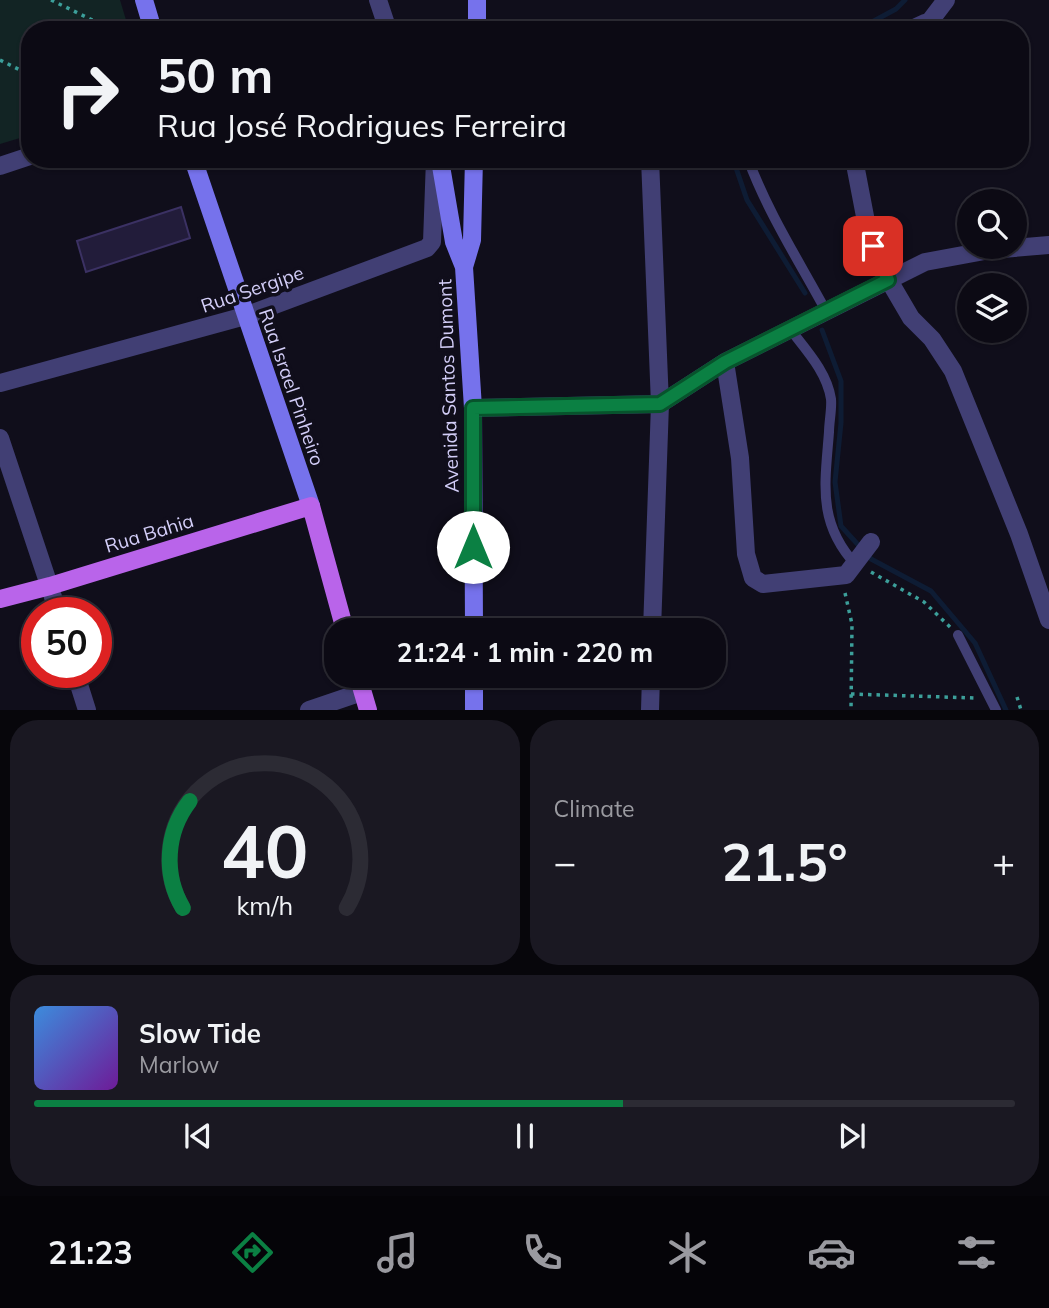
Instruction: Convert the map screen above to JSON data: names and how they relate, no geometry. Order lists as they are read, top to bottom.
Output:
{
  "streets": {
    "main road": ["Avenida Santos Dumont", "Rua Israel Pinheiro", "Rua Bahia"],
    "street": ["Rua Sergipe"]
  },
  "crossings": [
    ["Rua Sergipe", "Rua Israel Pinheiro"],
    ["Rua Israel Pinheiro", "Rua Bahia"]
  ],
  "page": {
    "turn": ["50 m", "Rua José Rodrigues Ferreira"],
    "limit": "50",
    "trip": "21:24 · 1 min · 220 m",
    "tile": "Climate",
    "heat": ["−", "21.5°", "+"],
    "song": ["Slow Tide", "Marlow"],
    "tabs": "21:23",
    "gauge": ["40", "km/h"]
  }
}
